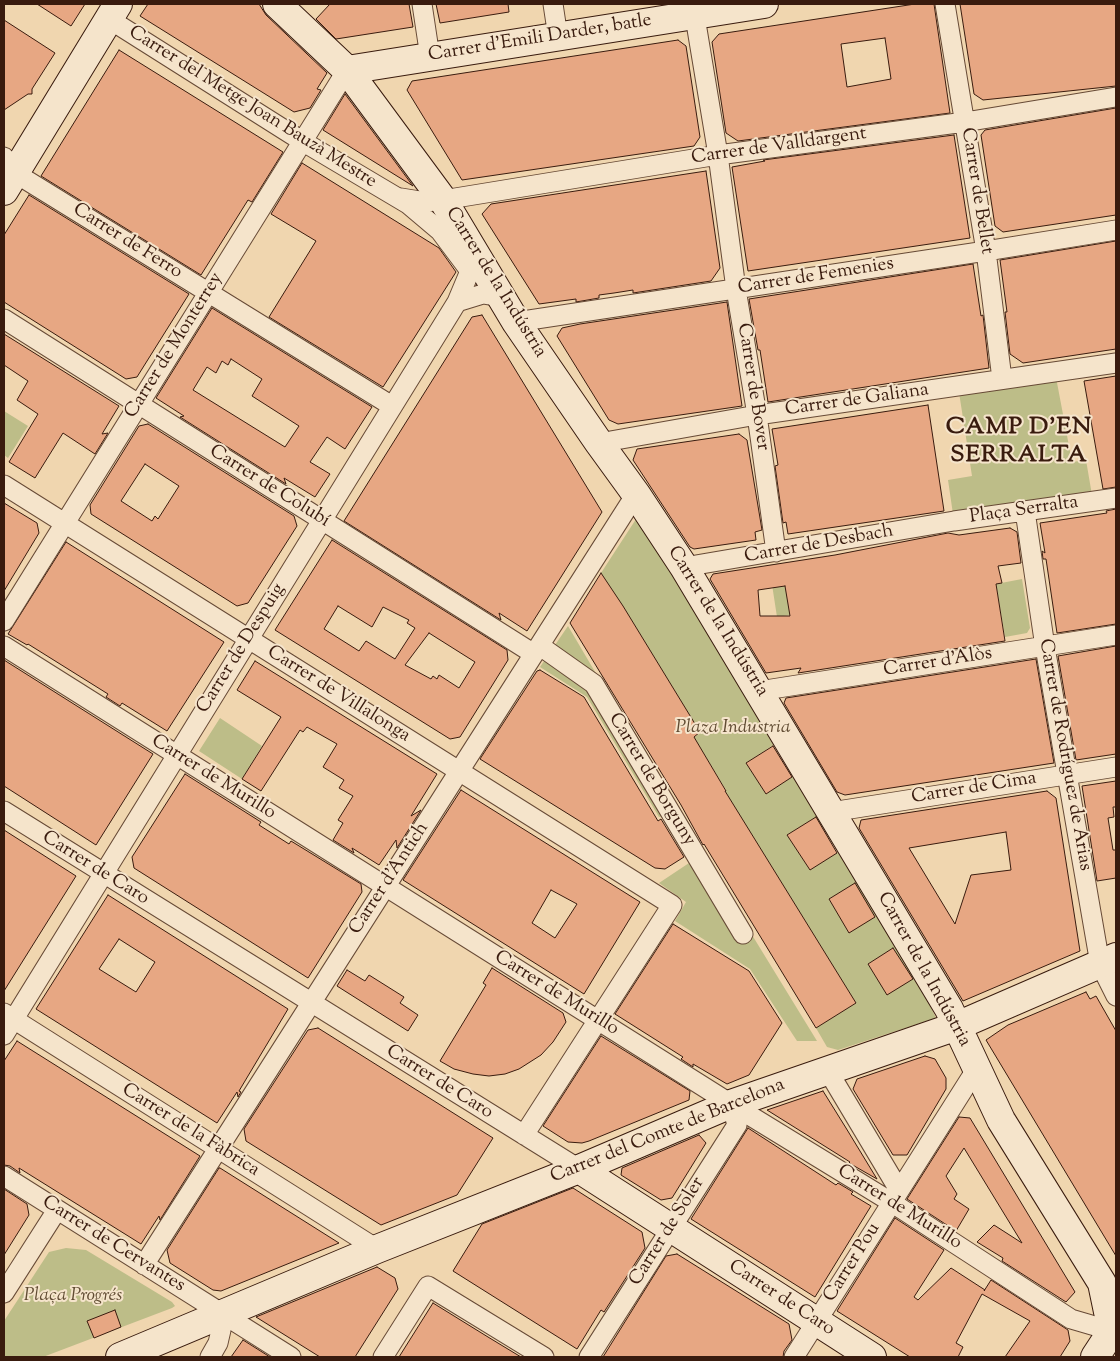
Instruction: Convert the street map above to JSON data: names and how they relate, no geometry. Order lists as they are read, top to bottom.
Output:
{
  "streets": {
    "street": [
      "Carrer d'Emili Darder, batle",
      "Carrer del Metge Joan Bauzà Mestre",
      "Carrer de Valldargent",
      "Carrer de Bellet",
      "Carrer de Ferro",
      "Carrer de Femenies",
      "Carrer de la Indústria",
      "Carrer de Monterrey",
      "Carrer de Bover",
      "Carrer de Galiana",
      "Carrer de Colubí",
      "Plaça Serralta",
      "Carrer de Desbach",
      "Carrer de Despuig",
      "Carrer d'Alòs",
      "Carrer de Villalonga",
      "Carrer de Rodríguez de Arias",
      "Carrer de Murillo",
      "Carrer de Borguny",
      "Carrer de Cima",
      "Carrer de Caro",
      "Carrer d'Antich",
      "Carrer de la Fàbrica",
      "Carrer del Comte de Barcelona",
      "Carrer de Soler",
      "Carrer de Cervantes",
      "Carrer Pou"
    ]
  },
  "crossings": [
    ["Carrer d'Emili Darder, batle", "Carrer de la Indústria"],
    ["Carrer d'Emili Darder, batle", "Carrer de Monterrey"],
    ["Carrer d'Emili Darder, batle", "Carrer de Bover"],
    ["Carrer del Metge Joan Bauzà Mestre", "Carrer de Valldargent"],
    ["Carrer del Metge Joan Bauzà Mestre", "Carrer de la Indústria"],
    ["Carrer del Metge Joan Bauzà Mestre", "Carrer de Monterrey"],
    ["Carrer del Metge Joan Bauzà Mestre", "Carrer de Despuig"],
    ["Carrer de Valldargent", "Carrer de Bellet"],
    ["Carrer de Valldargent", "Carrer de la Indústria"],
    ["Carrer de Valldargent", "Carrer de Bover"],
    ["Carrer de Bellet", "Carrer de Femenies"],
    ["Carrer de Bellet", "Carrer de Galiana"],
    ["Carrer de Ferro", "Carrer de Monterrey"],
    ["Carrer de Ferro", "Carrer de Despuig"],
    ["Carrer de Femenies", "Carrer de la Indústria"],
    ["Carrer de Femenies", "Carrer de Bover"],
    ["Carrer de la Indústria", "Carrer de Monterrey"],
    ["Carrer de la Indústria", "Carrer de Galiana"],
    ["Carrer de la Indústria", "Carrer de Desbach"],
    ["Carrer de la Indústria", "Carrer d'Alòs"],
    ["Carrer de la Indústria", "Carrer de Murillo"],
    ["Carrer de la Indústria", "Carrer de Cima"],
    ["Carrer de la Indústria", "Carrer d'Antich"],
    ["Carrer de la Indústria", "Carrer del Comte de Barcelona"],
    ["Carrer de la Indústria", "Carrer Pou"],
    ["Carrer de Monterrey", "Carrer de Colubí"],
    ["Carrer de Monterrey", "Carrer de Villalonga"],
    ["Carrer de Bover", "Carrer de Galiana"],
    ["Carrer de Bover", "Carrer de Desbach"],
    ["Carrer de Colubí", "Carrer de Despuig"],
    ["Carrer de Colubí", "Carrer de Borguny"],
    ["Carrer de Colubí", "Carrer d'Antich"],
    ["Plaça Serralta", "Carrer de Desbach"],
    ["Plaça Serralta", "Carrer de Rodríguez de Arias"],
    ["Carrer de Despuig", "Carrer de Villalonga"],
    ["Carrer de Despuig", "Carrer de Murillo"],
    ["Carrer de Despuig", "Carrer de Caro"],
    ["Carrer de Despuig", "Carrer de la Fàbrica"],
    ["Carrer d'Alòs", "Carrer de Rodríguez de Arias"],
    ["Carrer de Villalonga", "Carrer de Murillo"],
    ["Carrer de Villalonga", "Carrer d'Antich"],
    ["Carrer de Rodríguez de Arias", "Carrer de Cima"],
    ["Carrer de Rodríguez de Arias", "Carrer del Comte de Barcelona"],
    ["Carrer de Murillo", "Carrer d'Antich"],
    ["Carrer de Murillo", "Carrer del Comte de Barcelona"],
    ["Carrer de Murillo", "Carrer de Soler"],
    ["Carrer de Murillo", "Carrer Pou"],
    ["Carrer de Borguny", "Carrer d'Antich"],
    ["Carrer de Caro", "Carrer d'Antich"],
    ["Carrer de Caro", "Carrer del Comte de Barcelona"],
    ["Carrer de Caro", "Carrer de Soler"],
    ["Carrer de Caro", "Carrer Pou"],
    ["Carrer d'Antich", "Carrer de la Fàbrica"],
    ["Carrer d'Antich", "Carrer de Cervantes"],
    ["Carrer de la Fàbrica", "Carrer del Comte de Barcelona"],
    ["Carrer del Comte de Barcelona", "Carrer de Soler"],
    ["Carrer del Comte de Barcelona", "Carrer de Cervantes"]
  ],
  "districts": ["CAMP D'EN SERRALTA"],
  "parks": ["Plaza Industria", "Plaça Progrés"]
}
